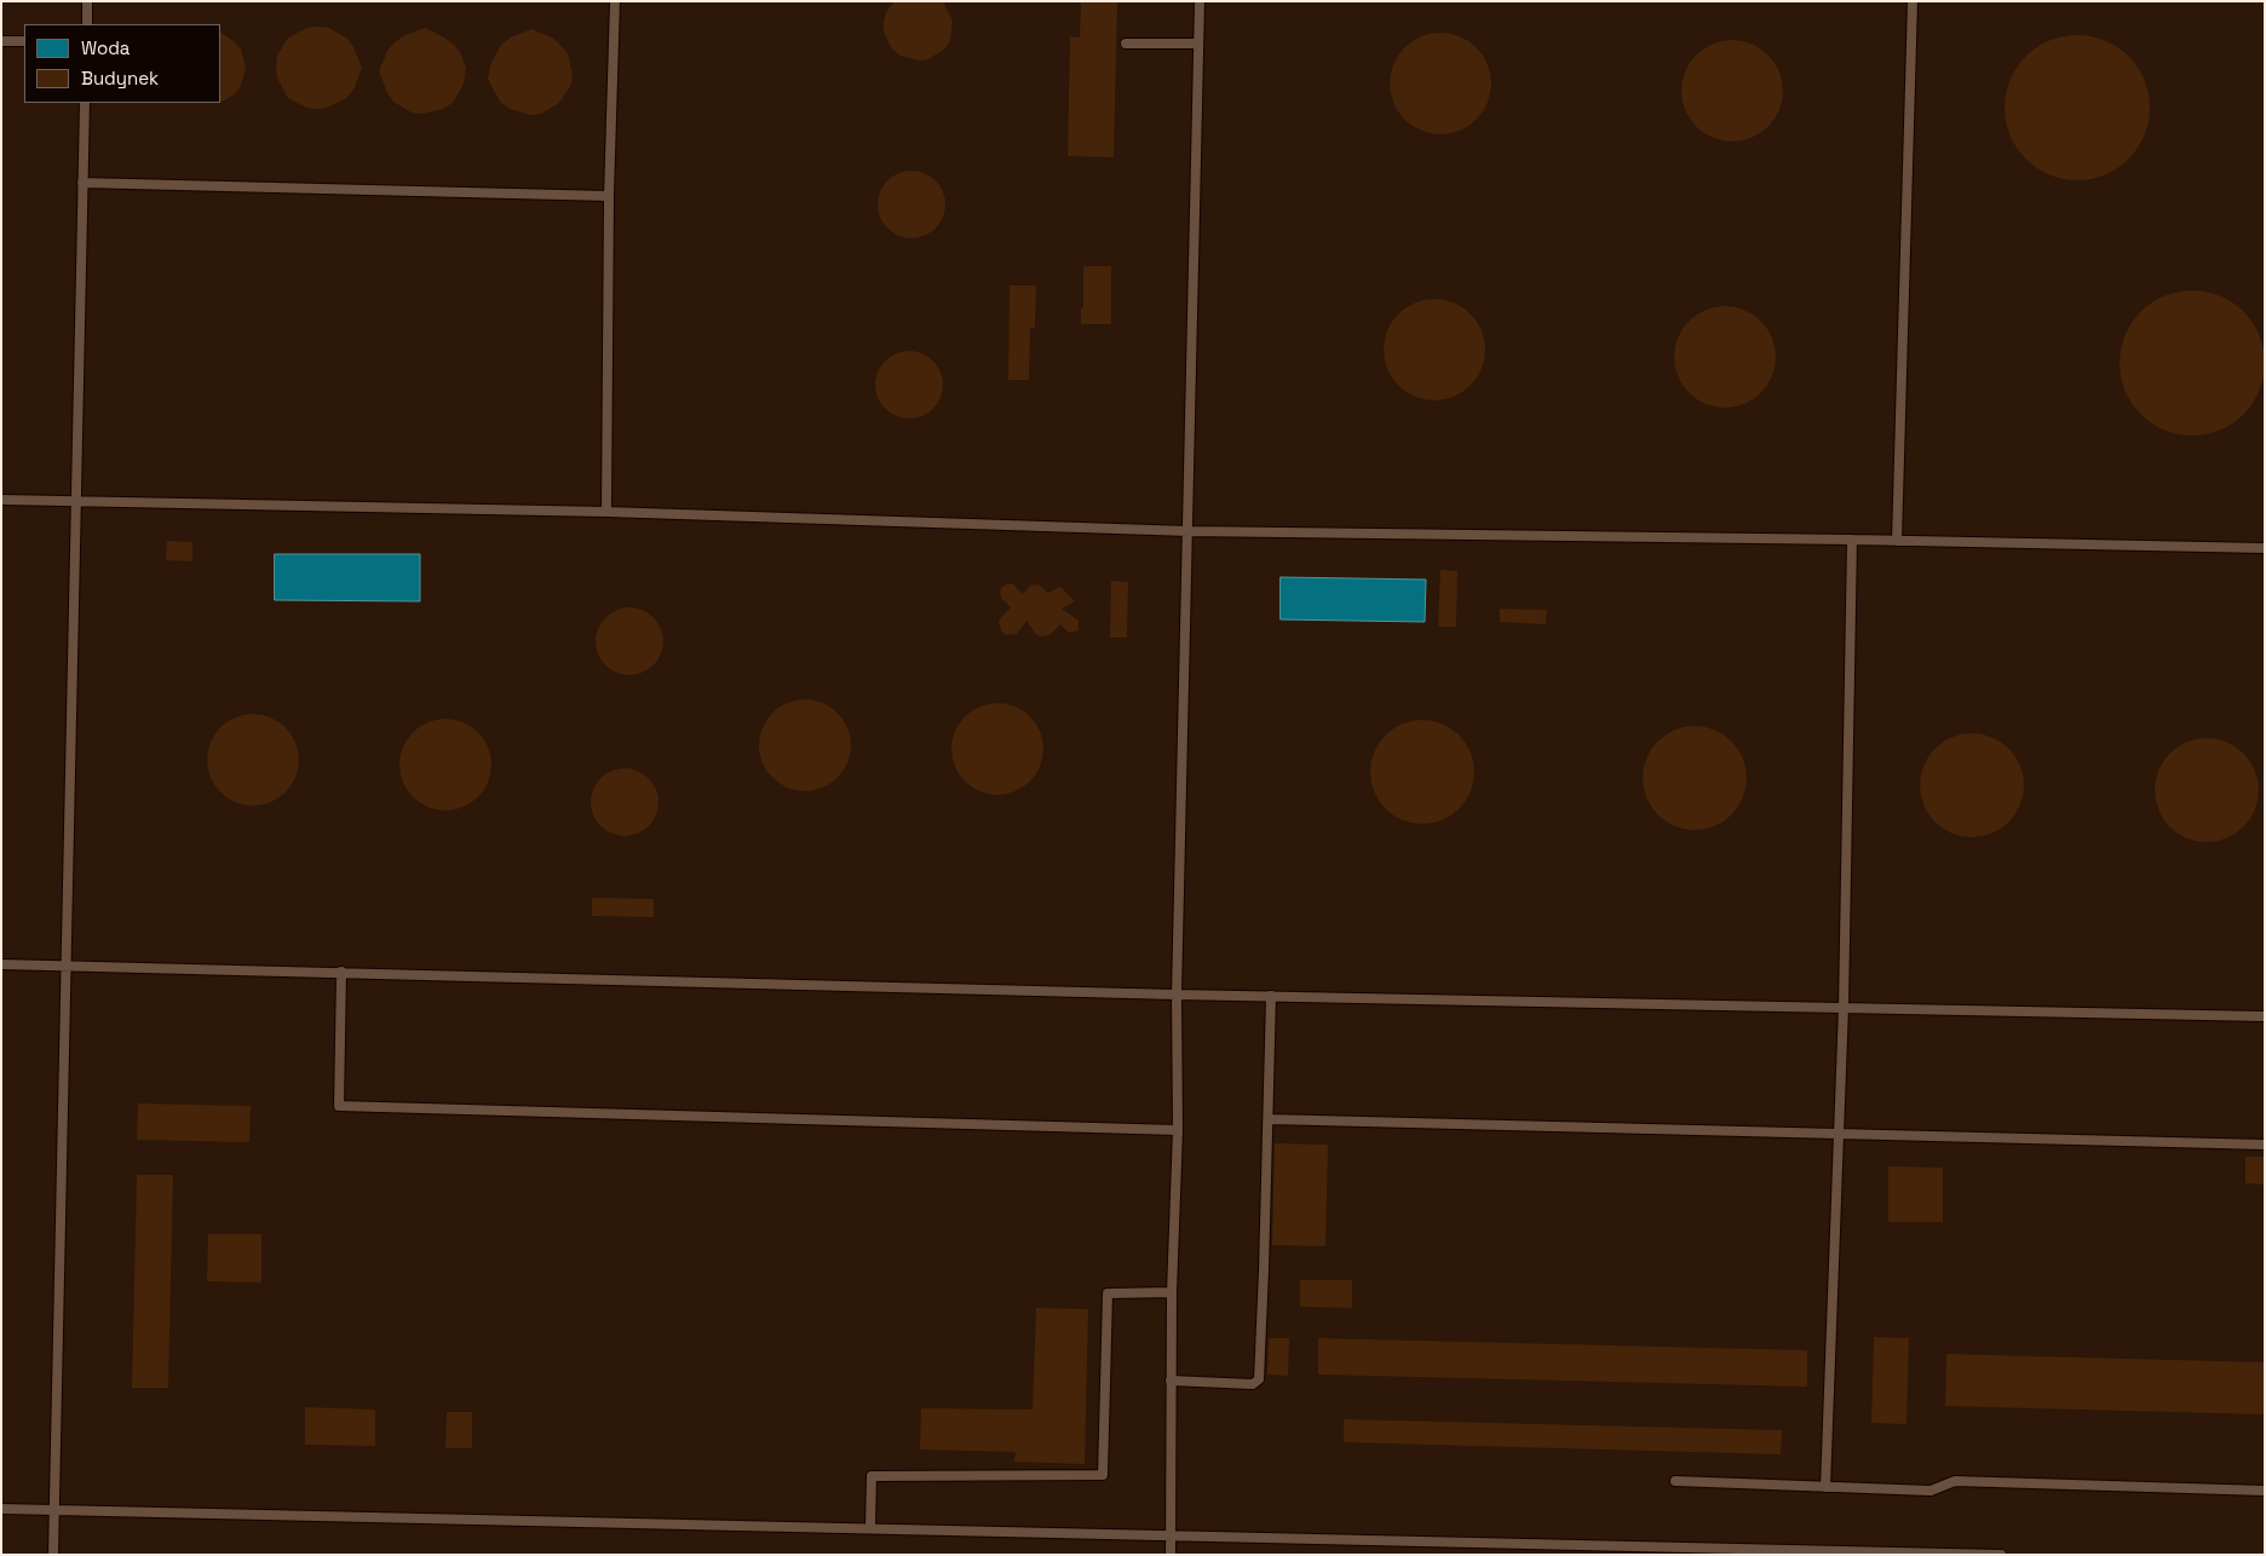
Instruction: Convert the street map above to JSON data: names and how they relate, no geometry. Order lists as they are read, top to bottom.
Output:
{
  "legend": ["Woda", "Budynek"]
}
